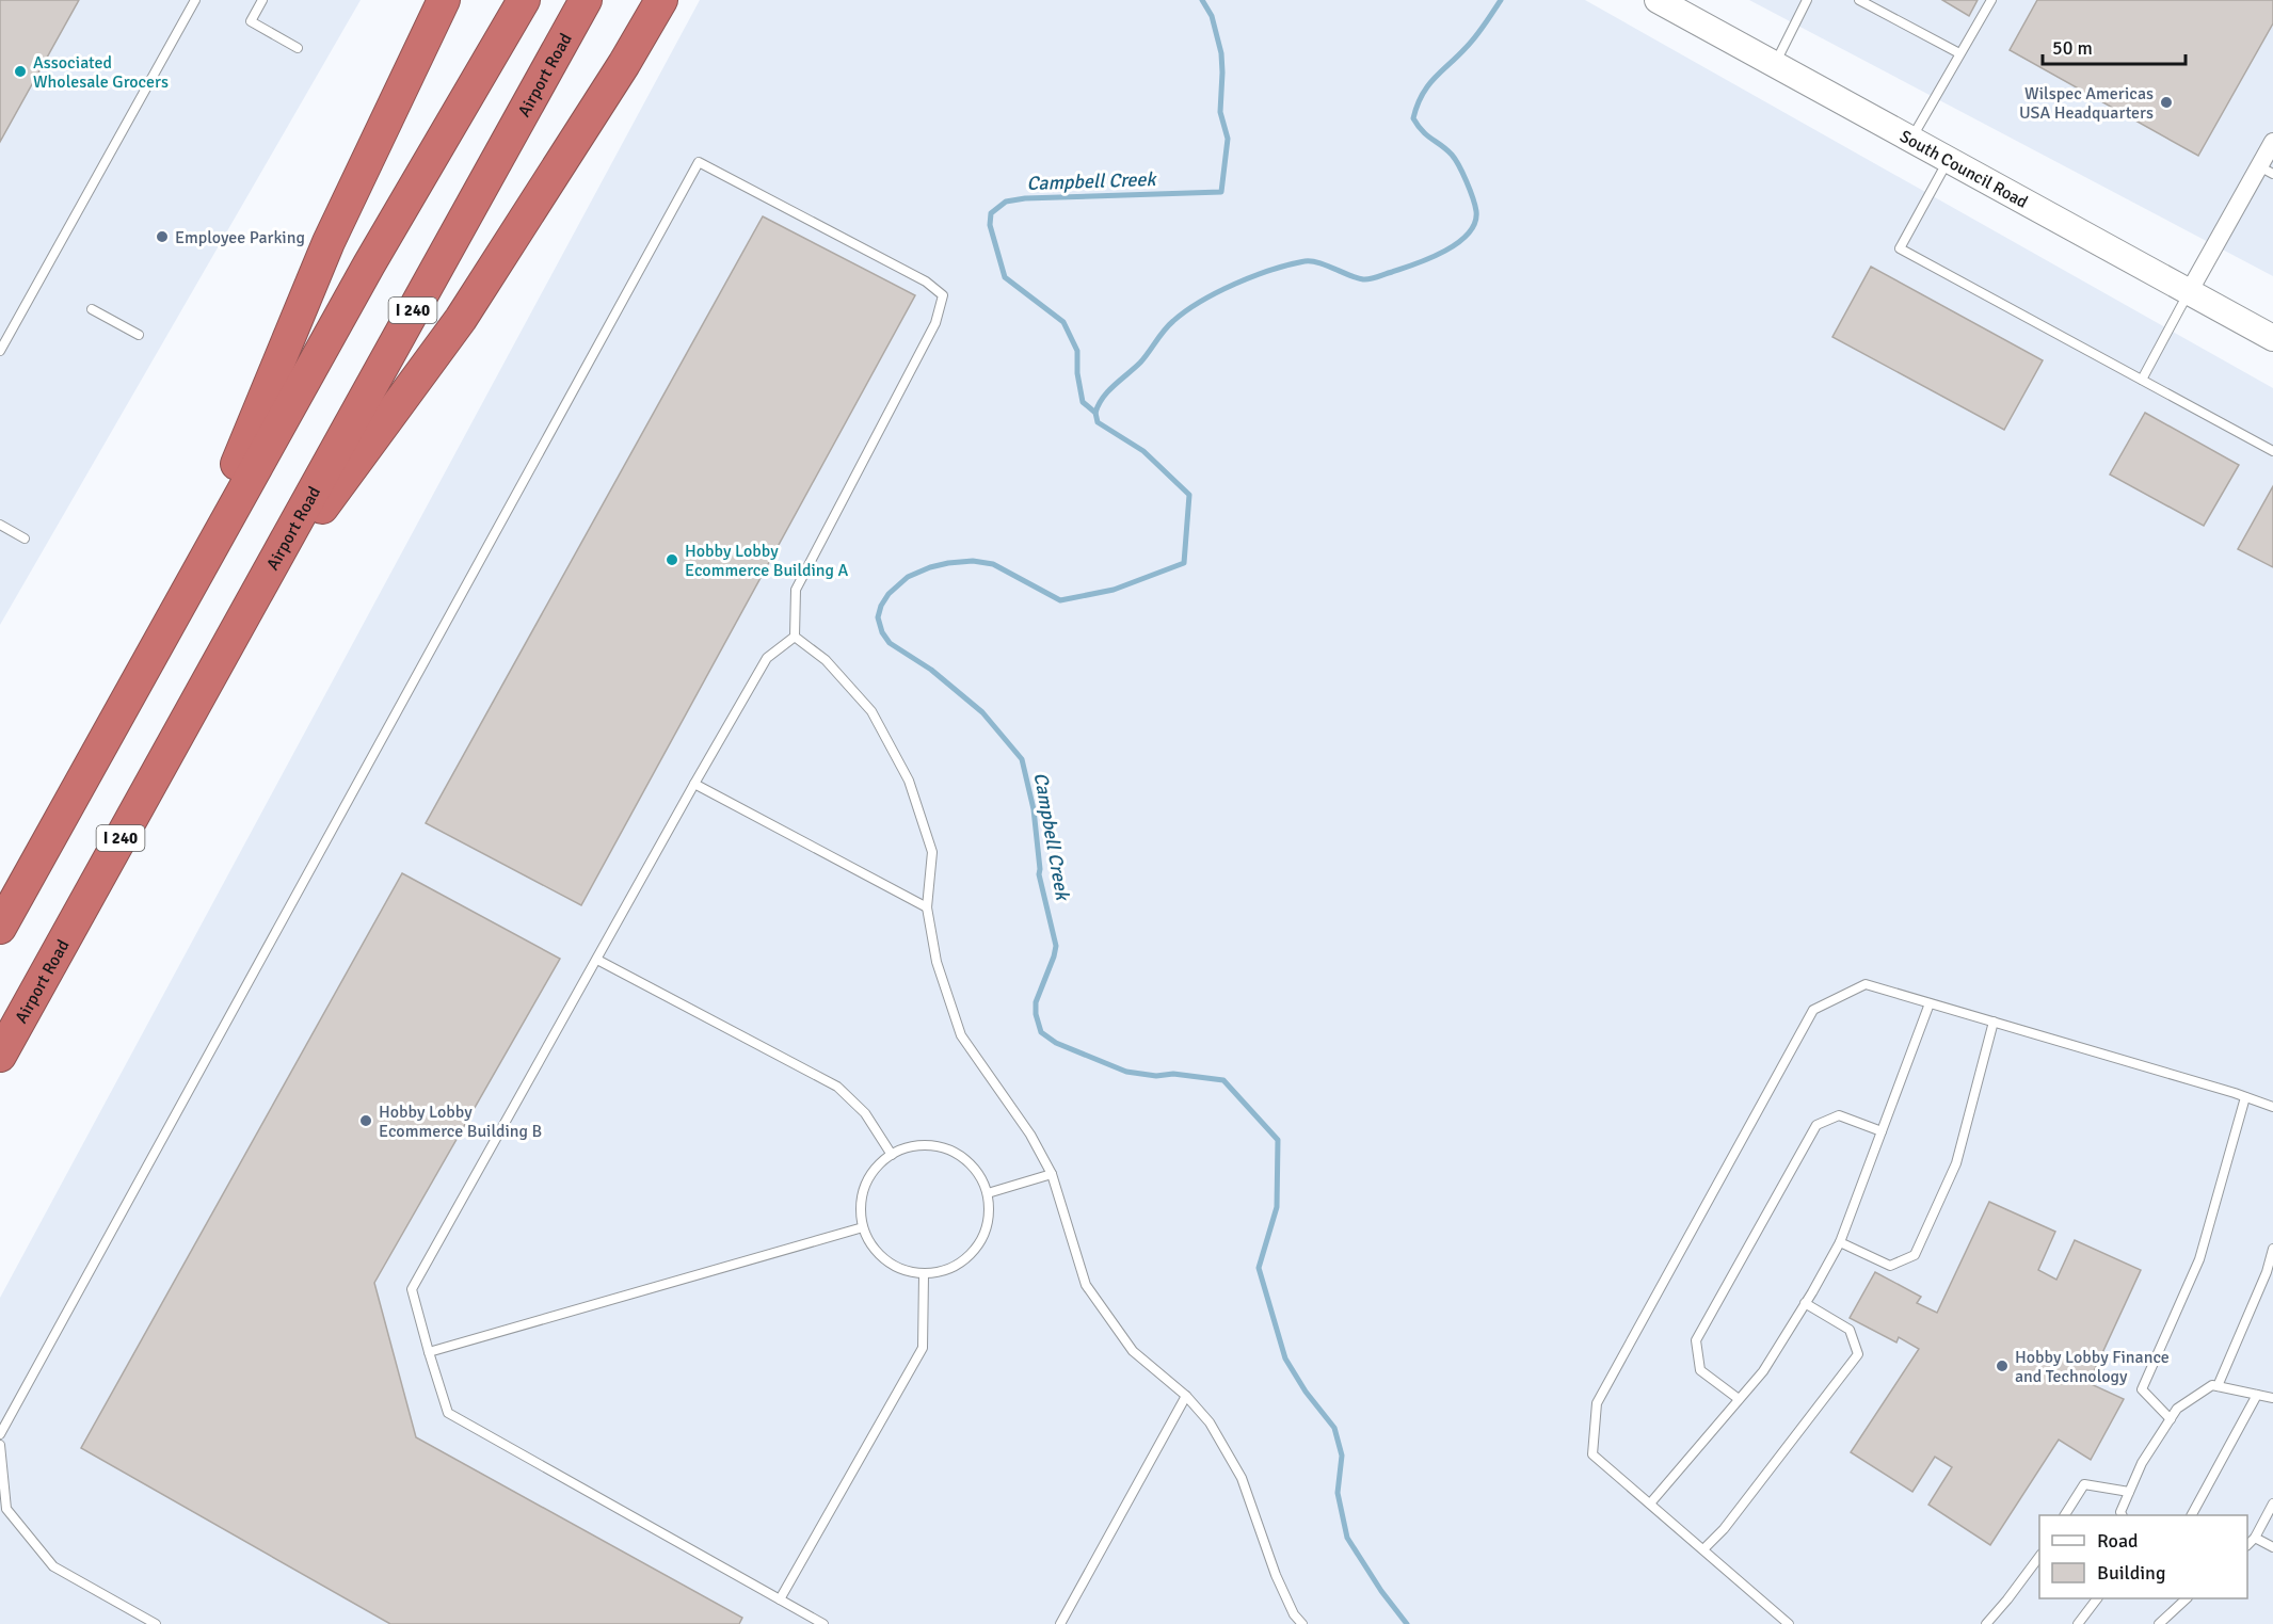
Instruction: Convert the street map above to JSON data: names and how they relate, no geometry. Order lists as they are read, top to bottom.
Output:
{
  "streets": {
    "highway": ["Airport Road", "I 240"],
    "main road": ["South Council Road"]
  },
  "water": ["Campbell Creek"],
  "places": [
    "Associated Wholesale Grocers",
    "Wilspec Americas USA Headquarters",
    "Employee Parking",
    "Hobby Lobby Ecommerce Building A",
    "Hobby Lobby Ecommerce Building B",
    "Hobby Lobby Finance and Technology"
  ],
  "legend": ["Road", "Building"],
  "scale_bar": "50 m"
}
